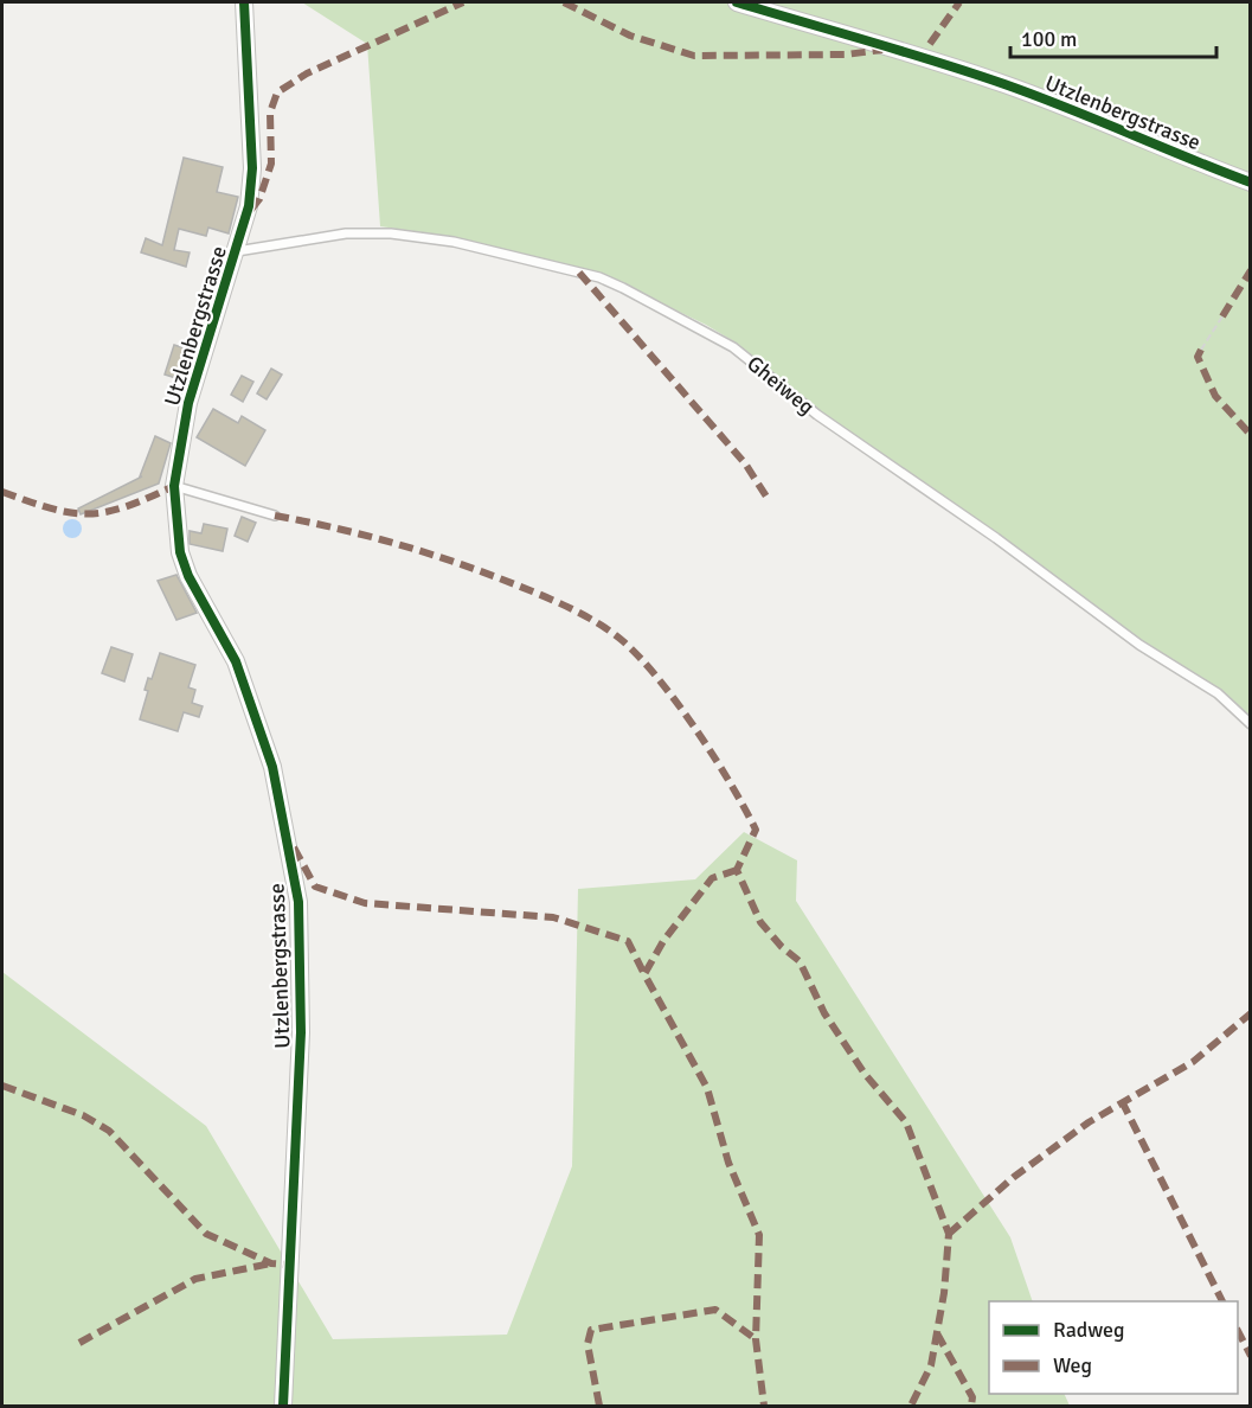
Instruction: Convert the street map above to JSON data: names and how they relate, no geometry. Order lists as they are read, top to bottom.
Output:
{
  "streets": {
    "street": ["Utzlenbergstrasse"],
    "lane": ["Gheiweg"]
  },
  "crossings": [
    ["Utzlenbergstrasse", "Gheiweg"]
  ],
  "legend": ["Radweg", "Weg"],
  "scale_bar": "100 m"
}
